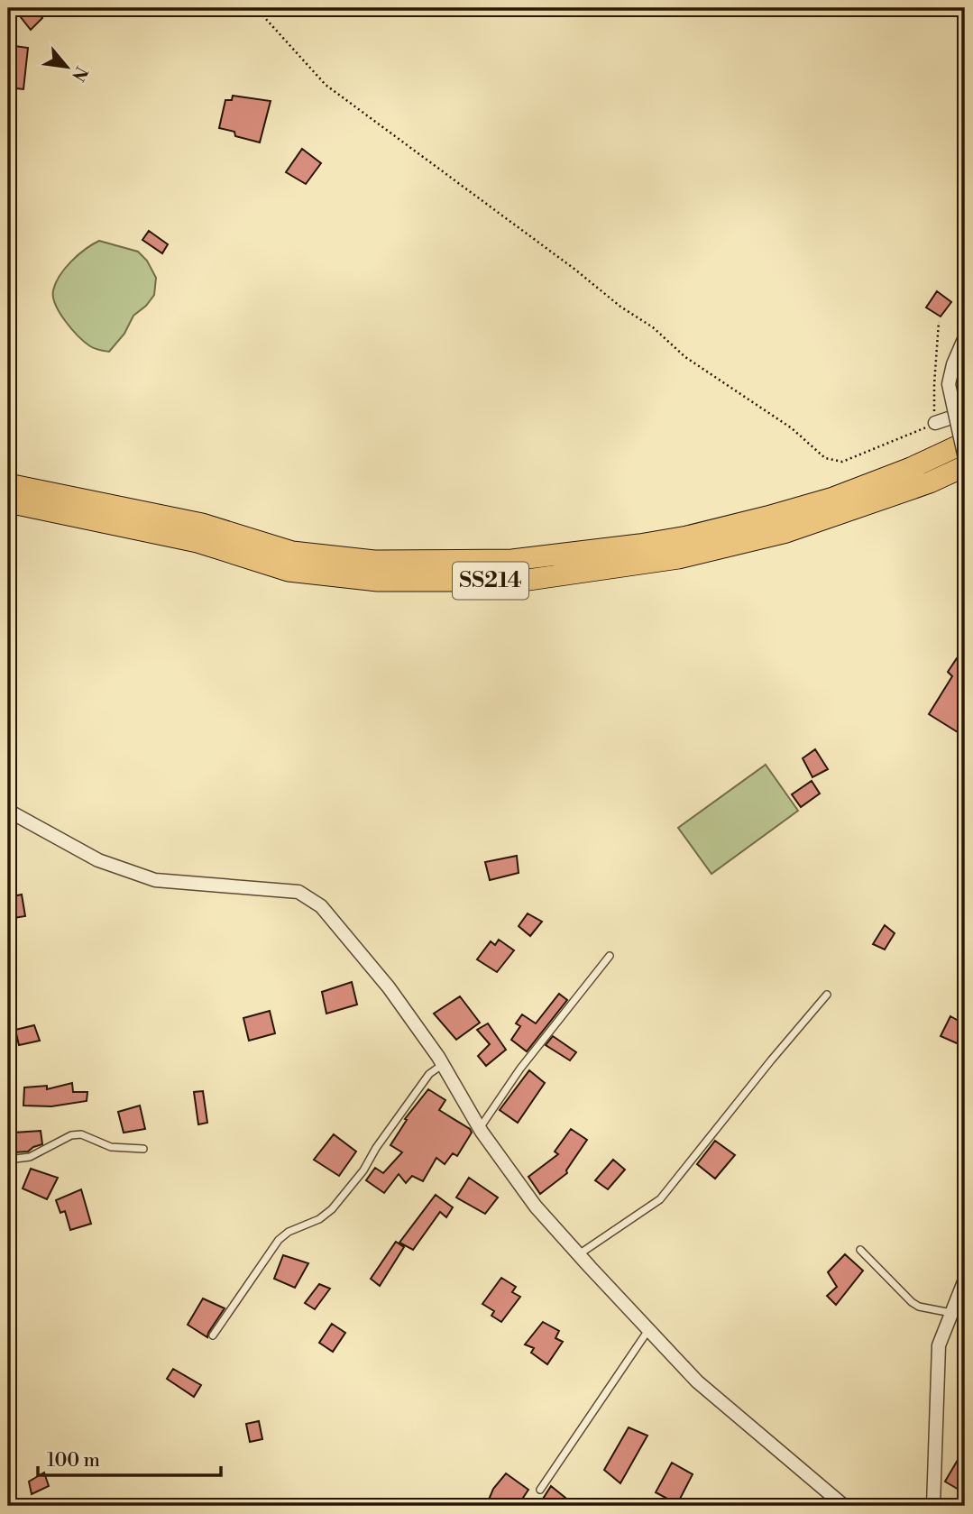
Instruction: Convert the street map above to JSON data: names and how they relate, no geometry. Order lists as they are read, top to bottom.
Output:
{
  "streets": {
    "highway": ["SS214"]
  },
  "scale_bar": "100 m",
  "north": "bottom right"
}
